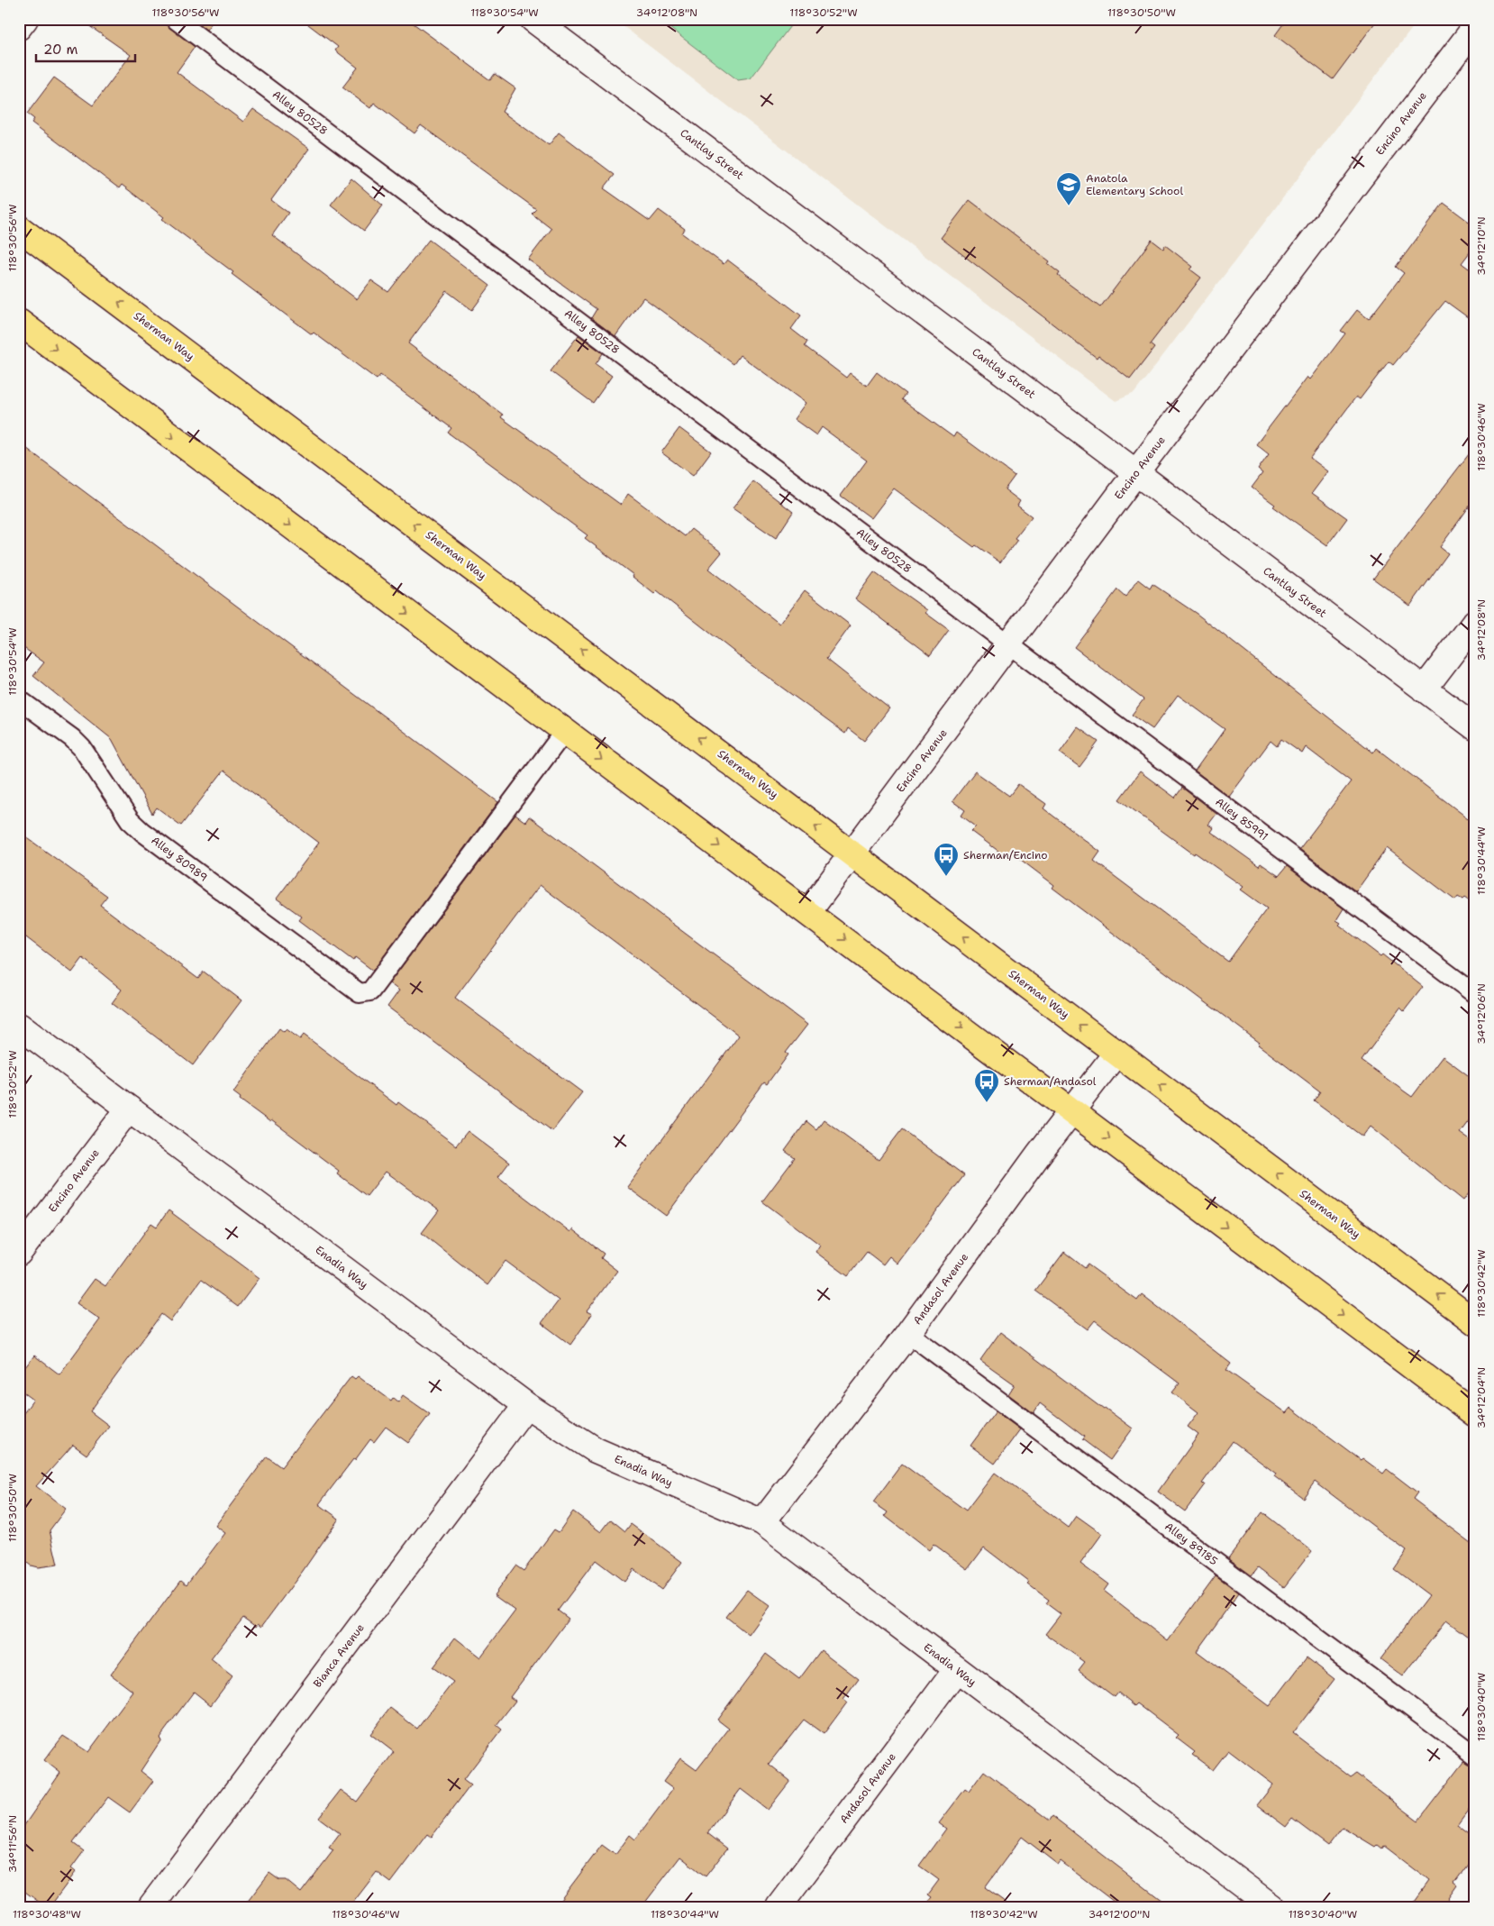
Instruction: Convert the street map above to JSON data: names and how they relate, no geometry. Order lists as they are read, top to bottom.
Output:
{
  "streets": {
    "main road": ["Sherman Way"],
    "street": [
      "Encino Avenue",
      "Cantlay Street",
      "Enadia Way",
      "Andasol Avenue",
      "Bianca Avenue"
    ],
    "lane": [
      "Alley 80528",
      "Alley 85991",
      "Alley 80989",
      "Alley 89185"
    ]
  },
  "crossings": [
    ["Alley 80528", "Encino Avenue"],
    ["Alley 80528", "Alley 85991"],
    ["Encino Avenue", "Cantlay Street"],
    ["Encino Avenue", "Sherman Way"],
    ["Encino Avenue", "Alley 85991"],
    ["Encino Avenue", "Enadia Way"],
    ["Sherman Way", "Andasol Avenue"],
    ["Enadia Way", "Andasol Avenue"],
    ["Enadia Way", "Bianca Avenue"],
    ["Andasol Avenue", "Alley 89185"]
  ],
  "places": {
    "school or university": ["Anatola Elementary School"],
    "bus stop": ["Sherman/Encino", "Sherman/Andasol"]
  },
  "scale_bar": "20 m",
  "coordinates": [
    "118°30'56\"W",
    "118°30'54\"W",
    "34°12'08\"N",
    "118°30'52\"W",
    "118°30'50\"W",
    "34°12'10\"N",
    "118°30'46\"W",
    "118°30'44\"W",
    "34°12'06\"N",
    "118°30'42\"W",
    "34°12'04\"N",
    "118°30'40\"W",
    "34°11'56\"N",
    "118°30'48\"W",
    "34°12'00\"N"
  ]
}
